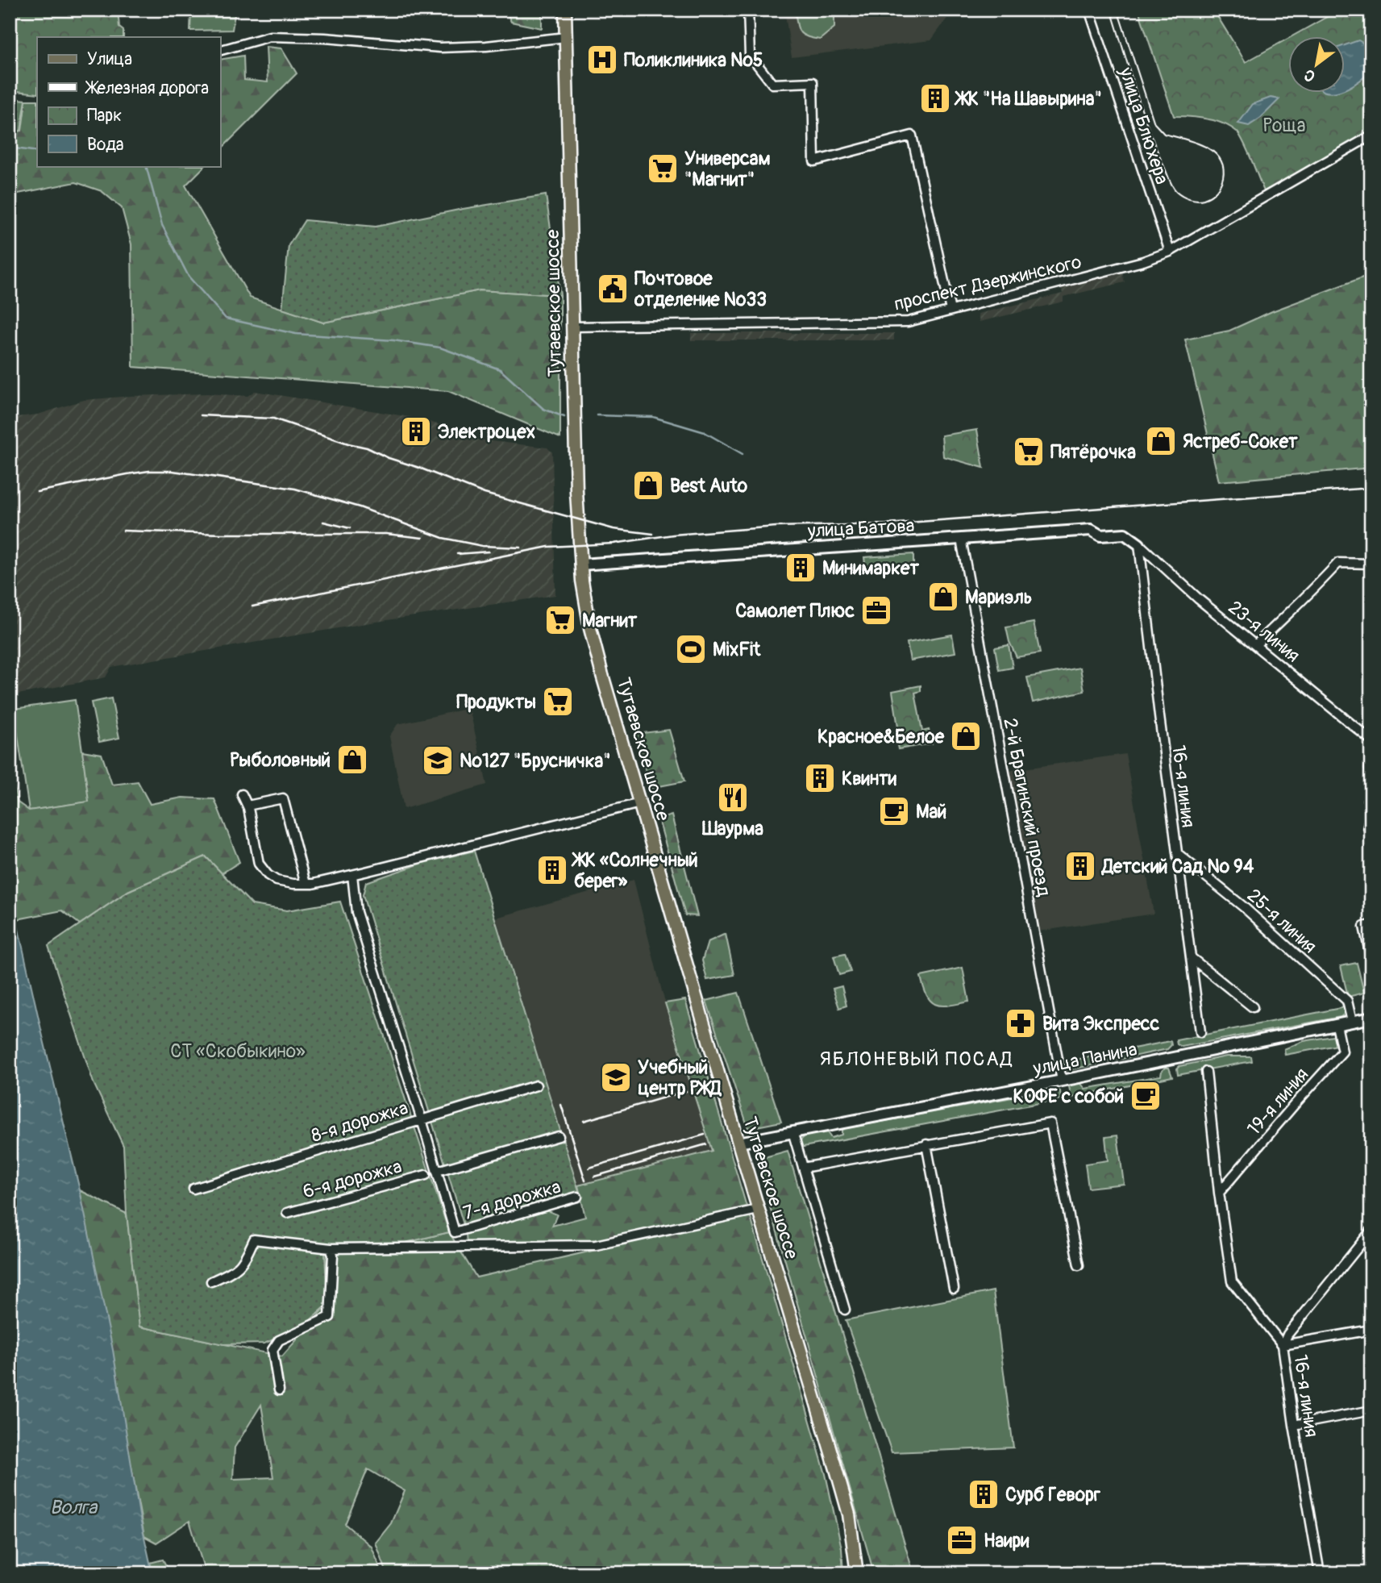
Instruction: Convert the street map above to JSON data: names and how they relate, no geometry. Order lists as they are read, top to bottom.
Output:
{
  "streets": {
    "main road": ["Тутаевское шоссе"],
    "street": [
      "улица Блюхера",
      "проспект Дзержинского",
      "улица Батова",
      "23-я линия",
      "16-я линия",
      "2-й Брагинский проезд",
      "25-я линия",
      "улица Панина",
      "19-я линия",
      "8-я дорожка",
      "6-я дорожка",
      "7-я дорожка"
    ]
  },
  "crossings": [
    ["улица Блюхера", "проспект Дзержинского"],
    ["проспект Дзержинского", "Тутаевское шоссе"],
    ["Тутаевское шоссе", "улица Батова"],
    ["Тутаевское шоссе", "улица Панина"],
    ["улица Батова", "23-я линия"],
    ["улица Батова", "16-я линия"],
    ["улица Батова", "2-й Брагинский проезд"],
    ["23-я линия", "16-я линия"],
    ["16-я линия", "25-я линия"],
    ["16-я линия", "19-я линия"],
    ["2-й Брагинский проезд", "улица Панина"],
    ["25-я линия", "улица Панина"],
    ["улица Панина", "19-я линия"]
  ],
  "districts": ["ЯБЛОНЕВЫЙ ПОСАД"],
  "water": ["Волга"],
  "parks": ["Роща", "СТ «Скобыкино»"],
  "places": {
    "hospital": ["Поликлиника №5"],
    "building": [
      "ЖК \"На Шавырина\"",
      "Электроцех",
      "Минимаркет",
      "Квинти",
      "Детский Сад № 94",
      "ЖК «Солнечный берег»",
      "Сурб Геворг"
    ],
    "supermarket": [
      "Универсам \"Магнит\"",
      "Пятёрочка",
      "Магнит",
      "Продукты"
    ],
    "public building": ["Почтовое отделение №33"],
    "shop": [
      "Ястреб-Сокет",
      "Best Auto",
      "Мариэль",
      "Красное&Белое",
      "Рыболовный"
    ],
    "office": ["Самолет Плюс", "Наири"],
    "sports": ["MixFit"],
    "school or university": ["№127 \"Брусничка\"", "Учебный центр РЖД"],
    "restaurant": ["Шаурма"],
    "cafe": ["Май", "КОФЕ с собой"],
    "pharmacy": ["Вита Экспресс"]
  },
  "legend": [
    "Улица",
    "Железная дорога",
    "Парк",
    "Вода"
  ],
  "north": "bottom left"
}
